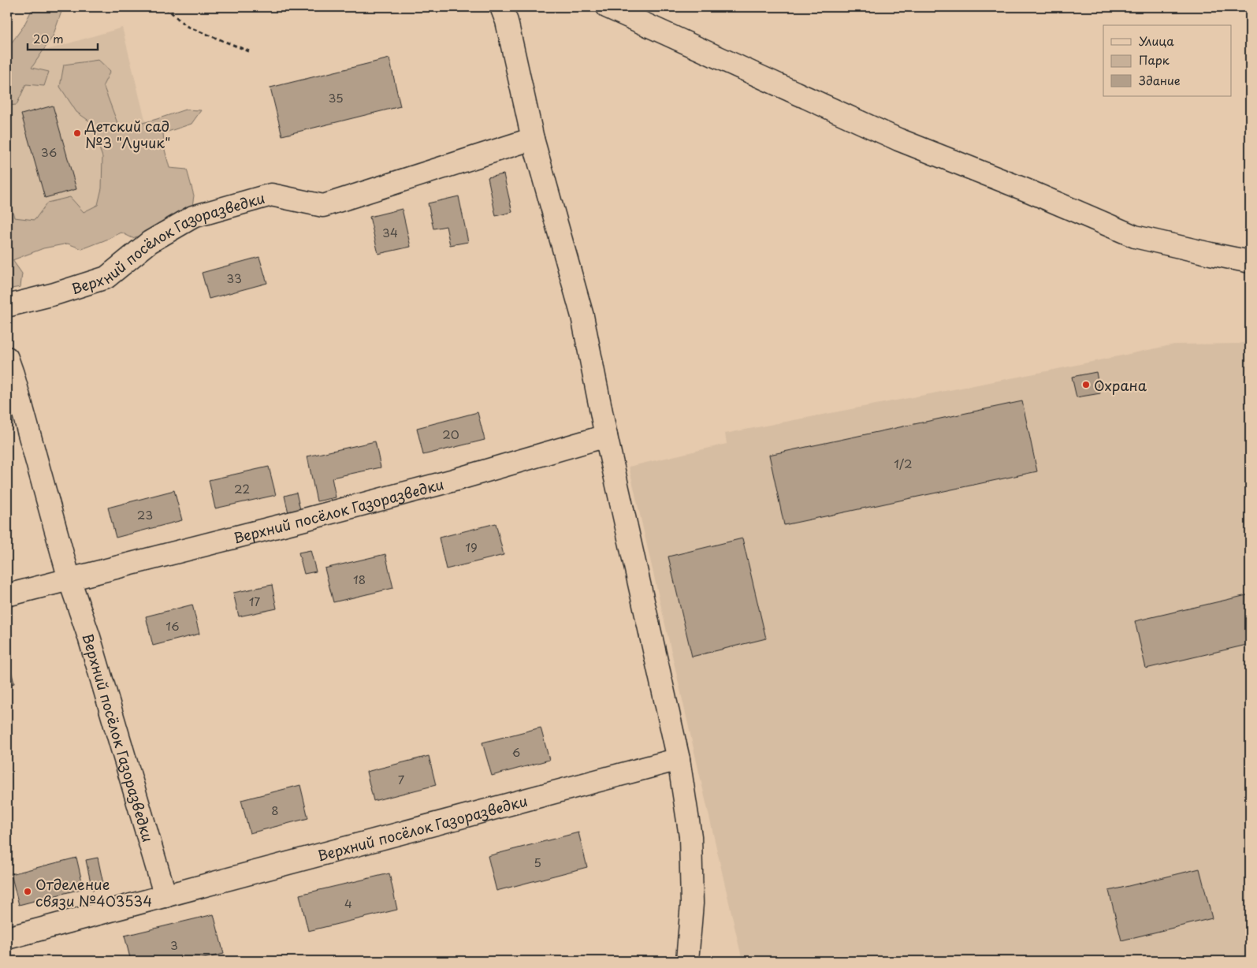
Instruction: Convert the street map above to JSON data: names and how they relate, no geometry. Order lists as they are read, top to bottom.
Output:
{
  "streets": {
    "street": ["Верхний посёлок Газоразведки"]
  },
  "places": ["Детский сад №3 \"Лучик\"", "Охрана", "Отделение связи №403534"],
  "house_numbers": [
    "35",
    "36",
    "34",
    "33",
    "20",
    "1/2",
    "22",
    "23",
    "19",
    "18",
    "17",
    "16",
    "6",
    "7",
    "8",
    "5",
    "4",
    "3"
  ],
  "legend": ["Улица", "Парк", "Здание"],
  "scale_bar": "20 m"
}
